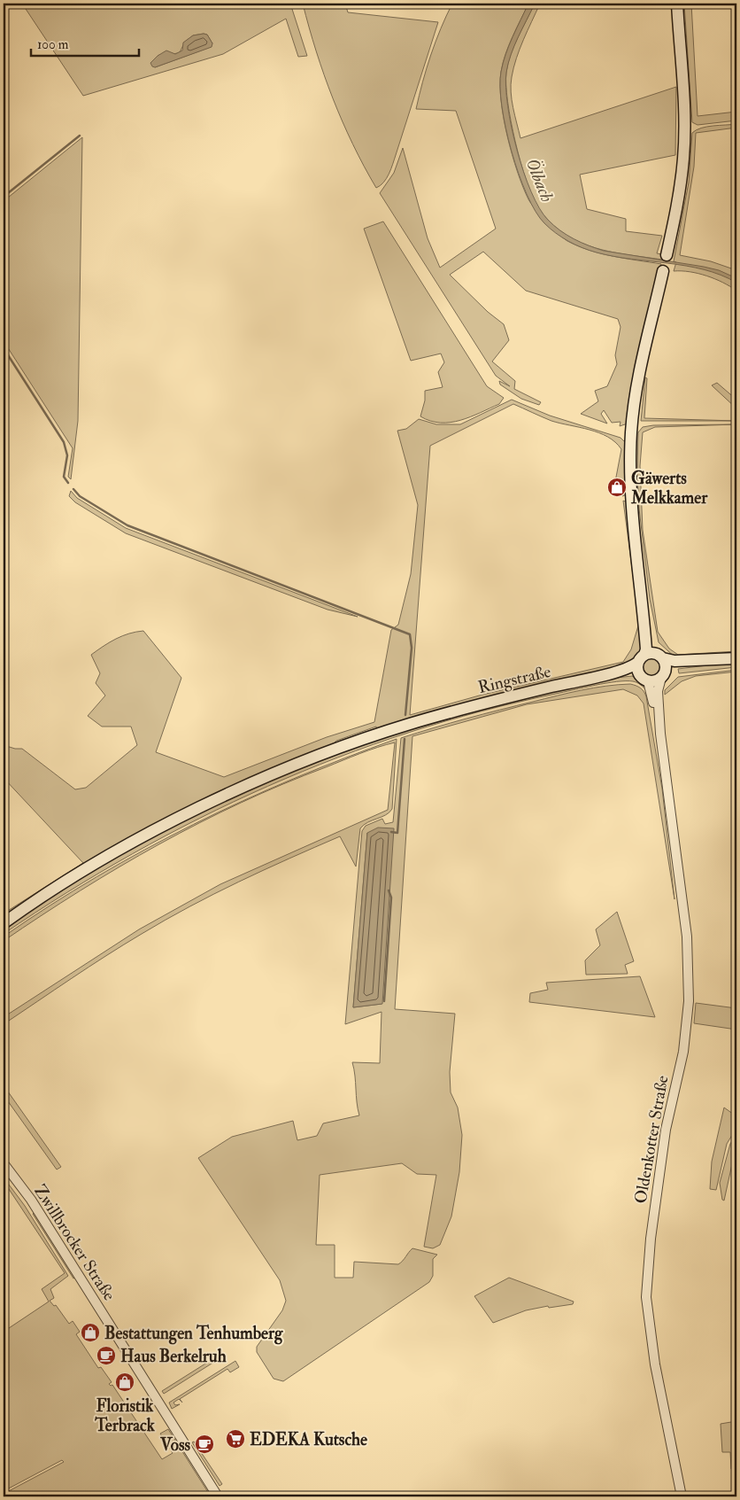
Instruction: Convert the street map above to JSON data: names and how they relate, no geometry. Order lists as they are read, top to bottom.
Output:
{
  "streets": {
    "main road": ["Ringstraße"],
    "street": ["Oldenkotter Straße", "Zwillbrocker Straße"]
  },
  "water": ["Ölbach"],
  "places": {
    "shop": ["Gäwerts Melkkamer", "Bestattungen Tenhumberg", "Floristik Terbrack"],
    "cafe": ["Haus Berkelruh", "Voss"],
    "supermarket": ["EDEKA Kutsche"]
  },
  "scale_bar": "100 m"
}
